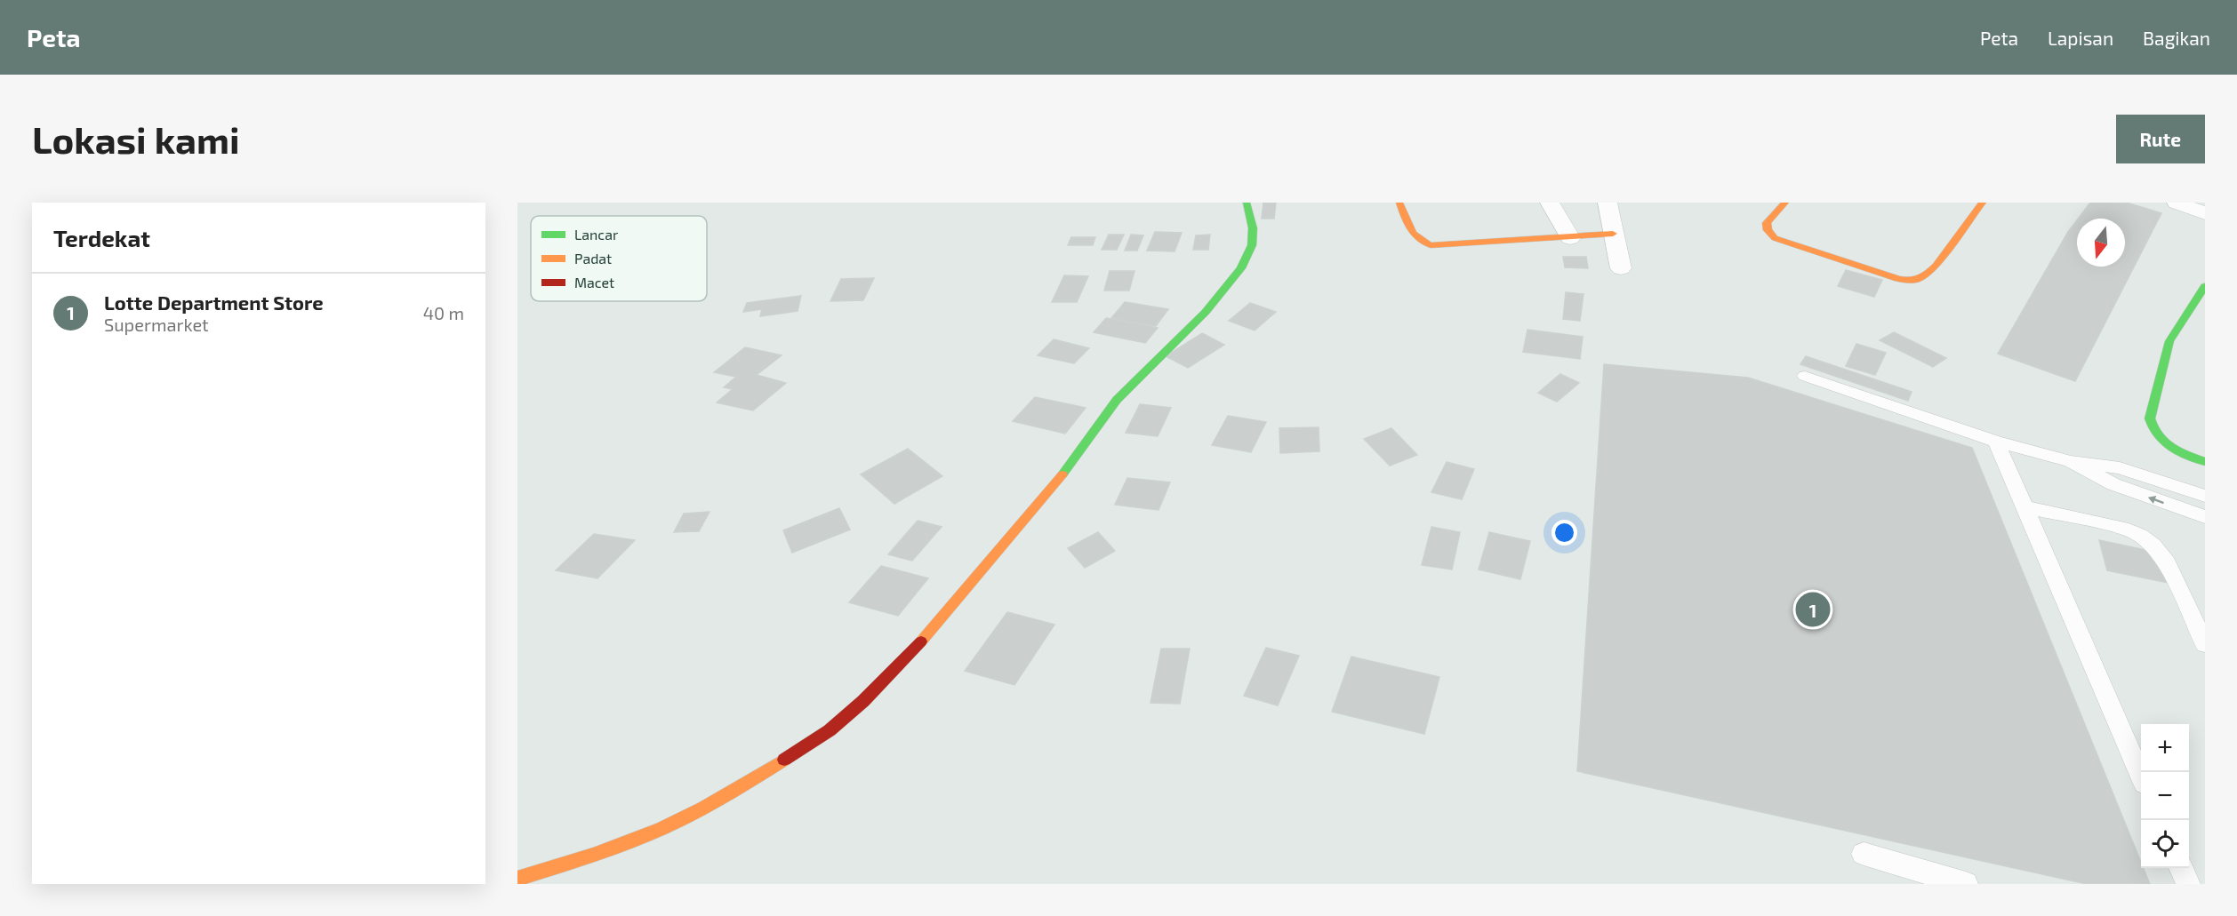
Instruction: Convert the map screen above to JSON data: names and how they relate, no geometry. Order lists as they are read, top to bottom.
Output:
{
  "legend": ["Lancar", "Padat", "Macet"],
  "north": "bottom",
  "page": {
    "header": "Peta",
    "nav": ["Peta", "Lapisan", "Bagikan"],
    "buttons": "Rute",
    "title": "Lokasi kami",
    "heading": "Terdekat",
    "list": [
      {
        "mark": "1",
        "name": "Lotte Department Store",
        "note": "Supermarket",
        "value": "40 m"
      }
    ],
    "pins": "1",
    "map_buttons": ["+", "−"]
  }
}
